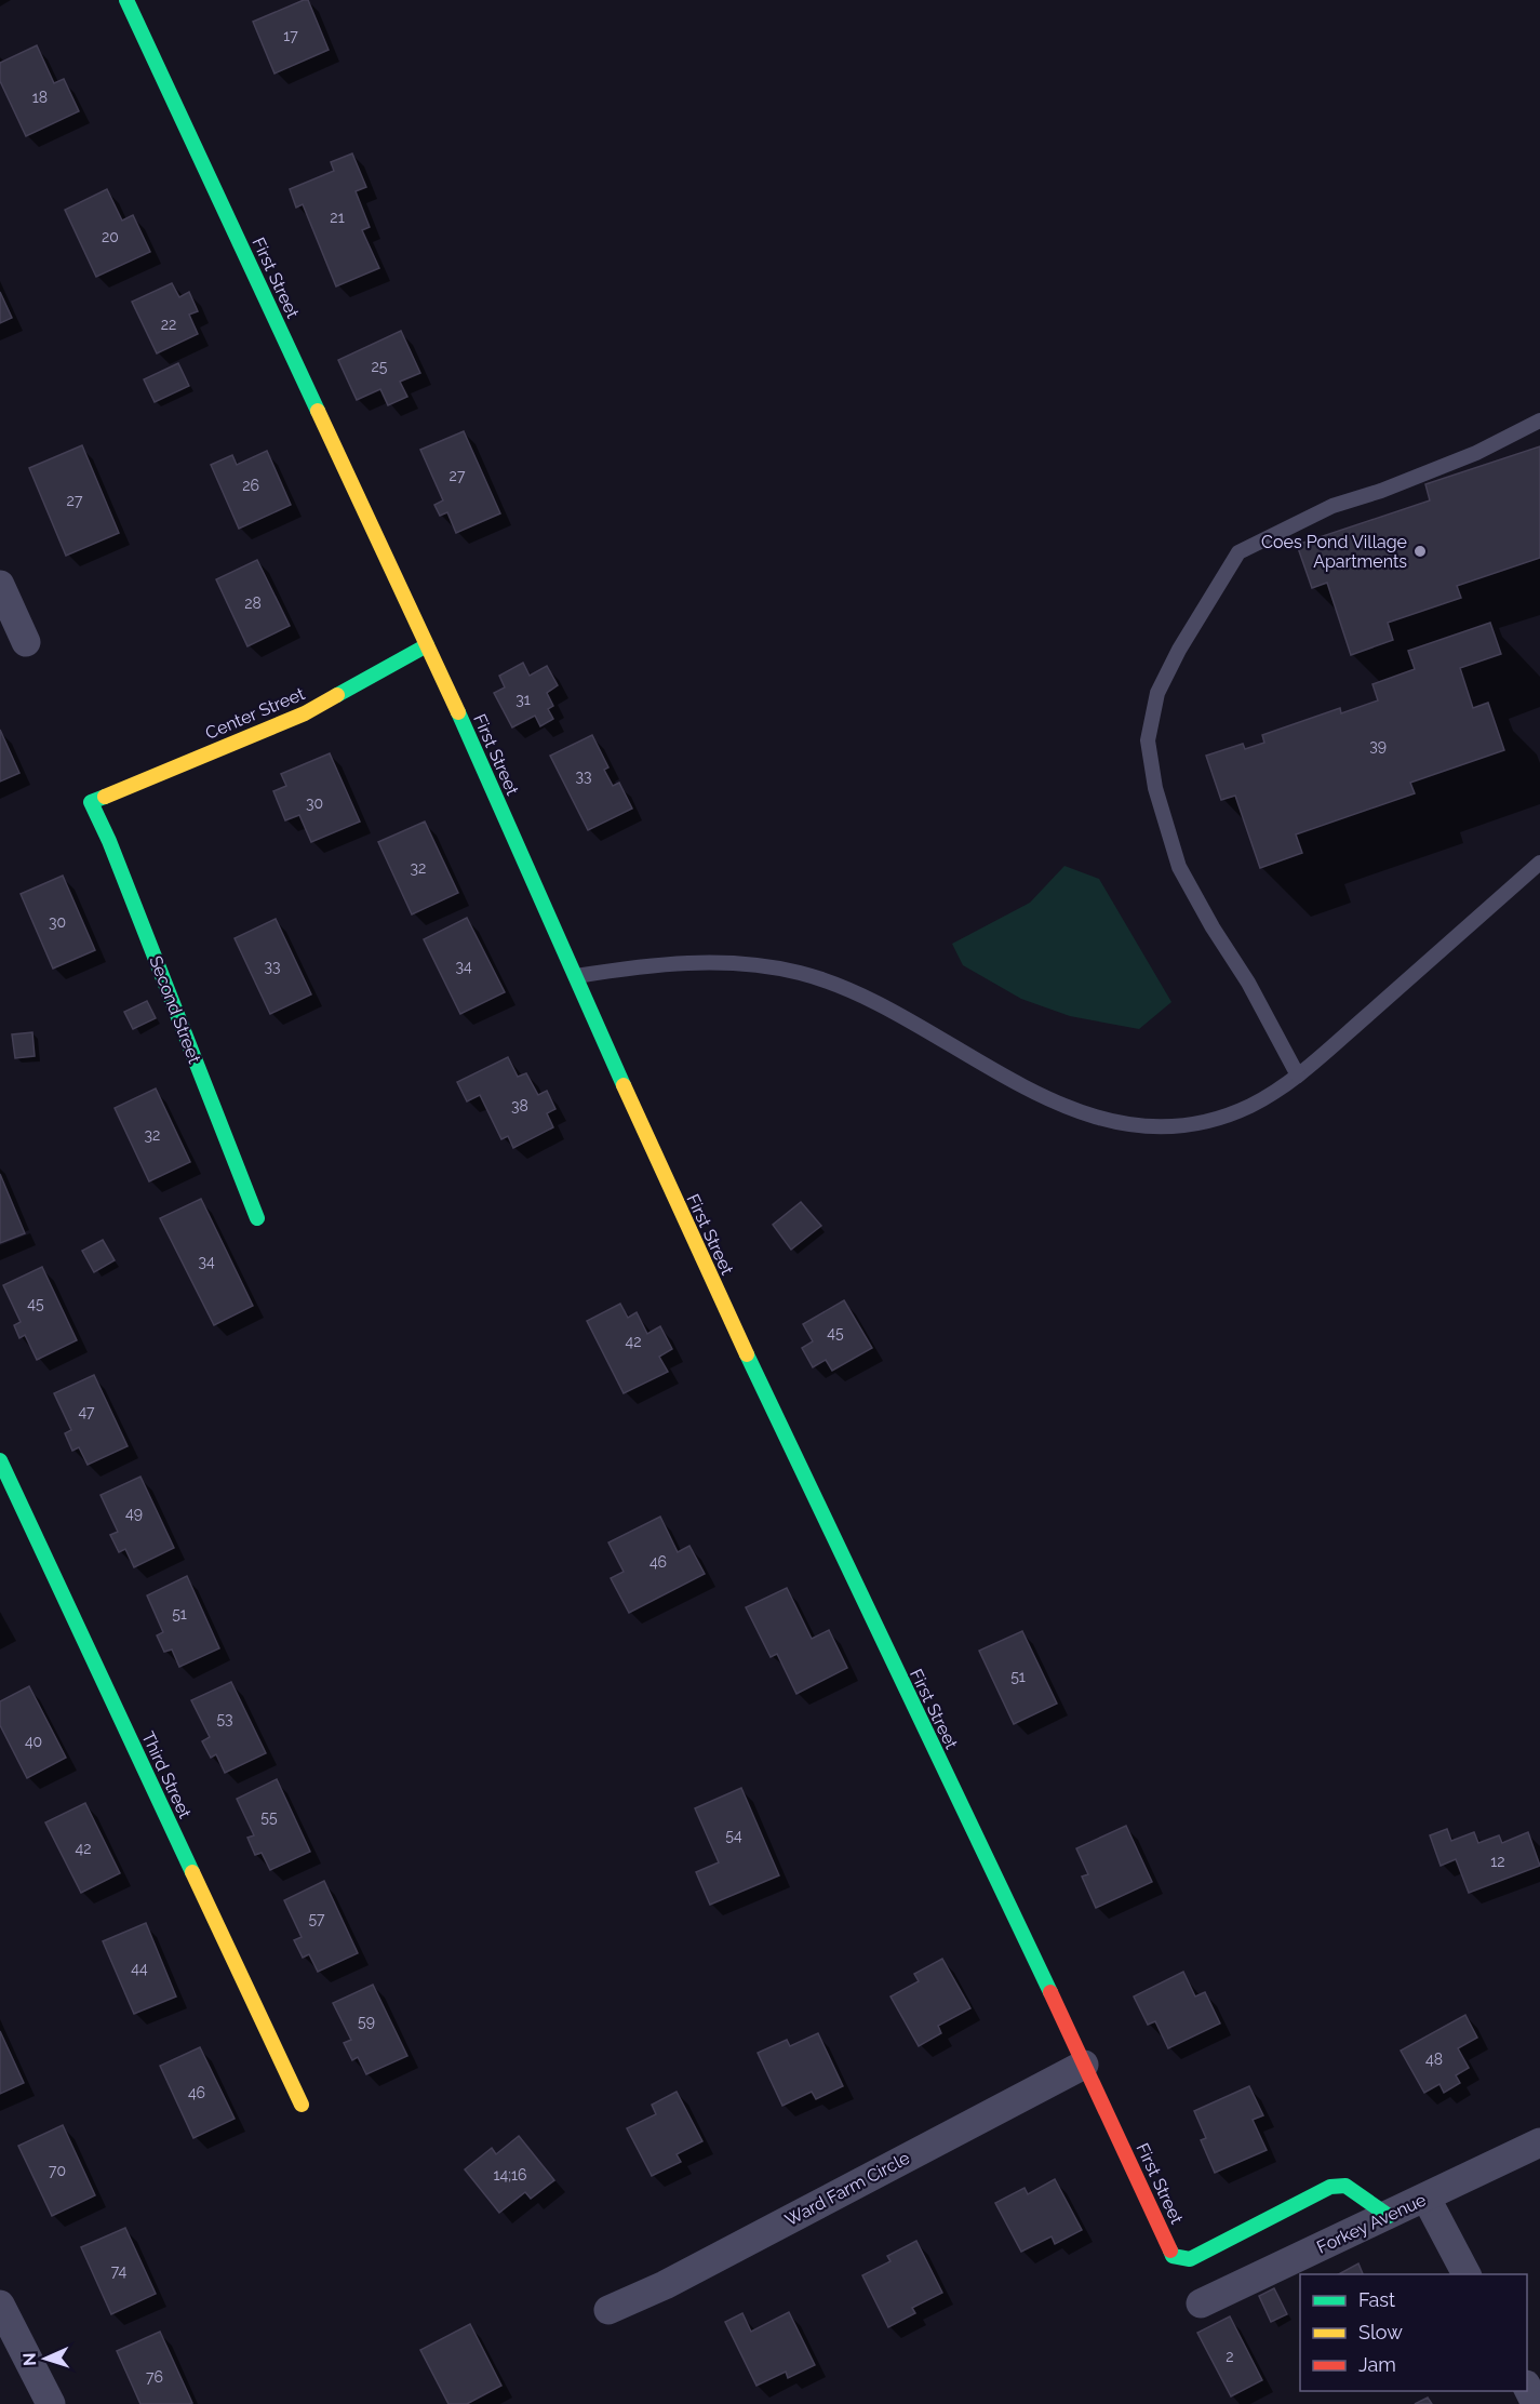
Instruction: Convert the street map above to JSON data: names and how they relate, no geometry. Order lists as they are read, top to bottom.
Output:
{
  "streets": {
    "street": [
      "First Street",
      "Center Street",
      "Second Street",
      "Third Street",
      "Ward Farm Circle",
      "Forkey Avenue"
    ]
  },
  "crossings": [
    ["First Street", "Center Street"],
    ["First Street", "Ward Farm Circle"],
    ["First Street", "Forkey Avenue"],
    ["Center Street", "Second Street"]
  ],
  "places": ["Coes Pond Village Apartments"],
  "house_numbers": [
    "17",
    "18",
    "21",
    "20",
    "22",
    "25",
    "27",
    "26",
    "27",
    "28",
    "31",
    "39",
    "33",
    "30",
    "32",
    "30",
    "33",
    "34",
    "38",
    "32",
    "34",
    "45",
    "45",
    "42",
    "47",
    "49",
    "46",
    "51",
    "51",
    "53",
    "40",
    "55",
    "54",
    "42",
    "12",
    "57",
    "44",
    "59",
    "48",
    "46",
    "70",
    "14;16",
    "74",
    "2",
    "76"
  ],
  "legend": ["Fast", "Slow", "Jam"],
  "north": "left"
}
